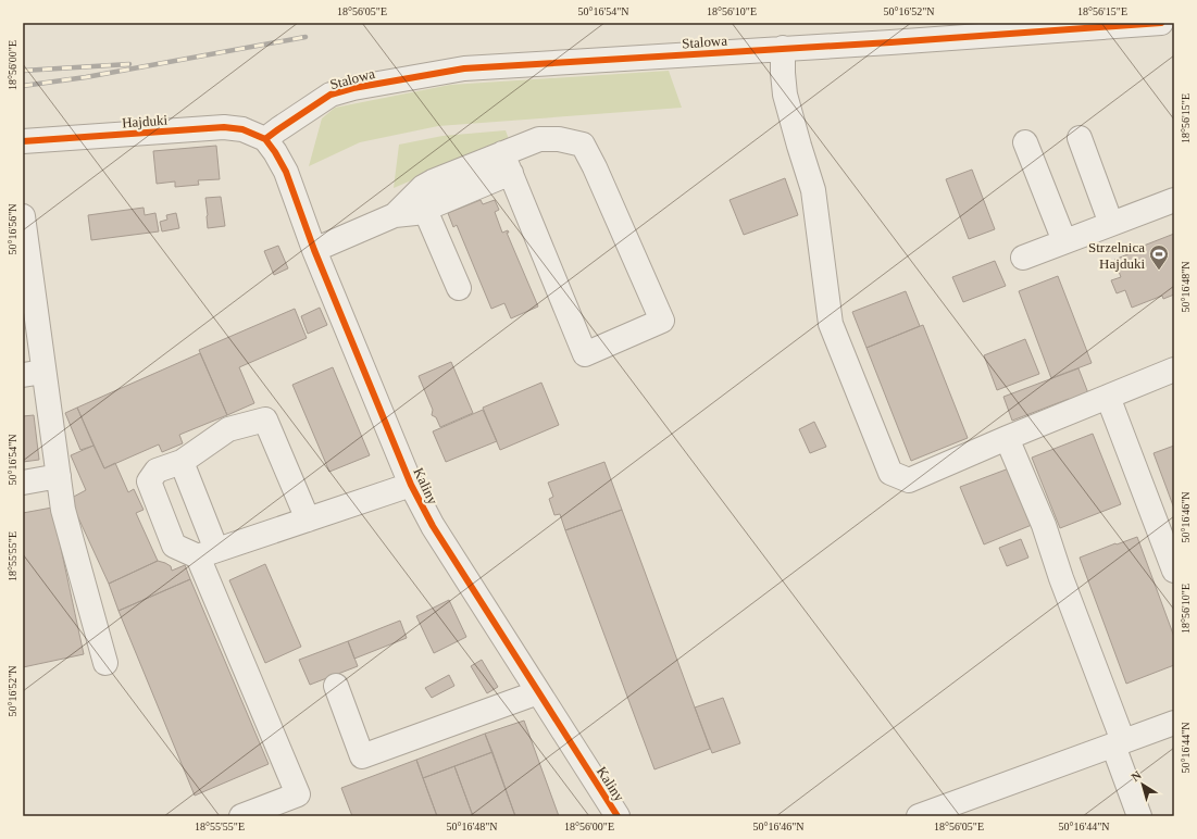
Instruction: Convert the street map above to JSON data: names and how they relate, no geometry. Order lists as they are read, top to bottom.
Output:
{
  "streets": {
    "street": ["Stalowa", "Hajduki", "Kaliny"]
  },
  "crossings": [
    ["Stalowa", "Hajduki"],
    ["Stalowa", "Kaliny"],
    ["Hajduki", "Kaliny"]
  ],
  "places": {
    "sports": ["Strzelnica Hajduki"]
  },
  "north": "top left",
  "coordinates": [
    "18°56'05\"E",
    "50°16'54\"N",
    "18°56'10\"E",
    "50°16'52\"N",
    "18°56'15\"E",
    "18°56'00\"E",
    "50°16'56\"N",
    "50°16'48\"N",
    "50°16'46\"N",
    "18°55'55\"E",
    "50°16'44\"N"
  ]
}
